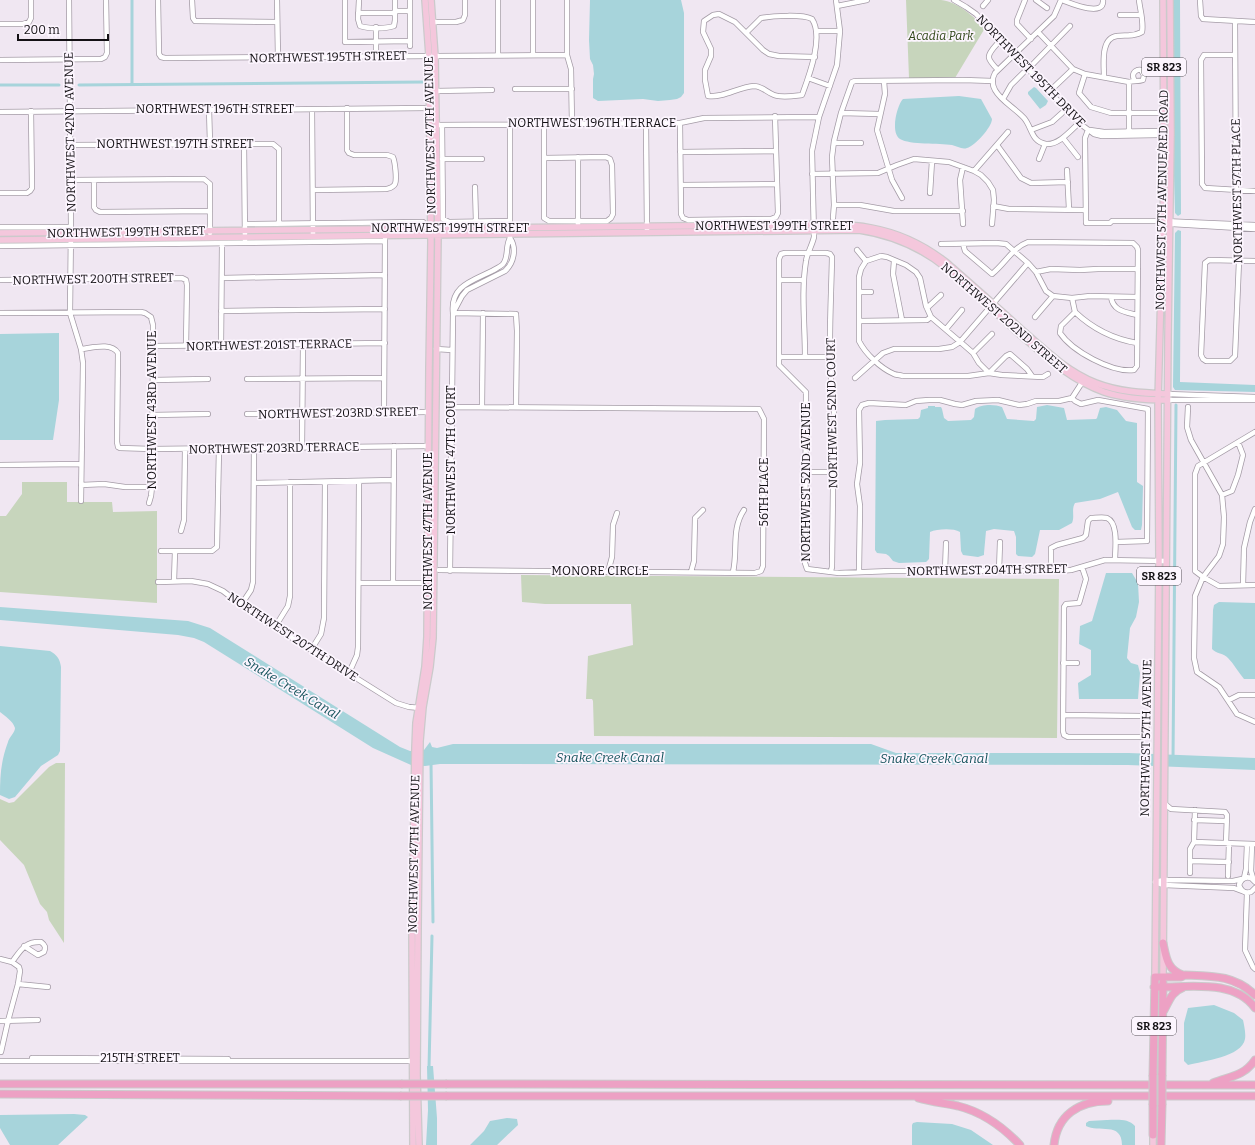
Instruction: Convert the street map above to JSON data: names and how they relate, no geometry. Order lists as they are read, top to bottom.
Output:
{
  "streets": {
    "highway": ["SR 823", "NORTHWEST 57TH AVENUE"],
    "main road": [
      "NORTHWEST 47TH AVENUE",
      "NORTHWEST 57TH AVENUE/RED ROAD",
      "NORTHWEST 199TH STREET",
      "NORTHWEST 202ND STREET"
    ],
    "street": [
      "NORTHWEST 195TH STREET",
      "NORTHWEST 195TH DRIVE",
      "NORTHWEST 196TH STREET",
      "NORTHWEST 196TH TERRACE",
      "NORTHWEST 42ND AVENUE",
      "NORTHWEST 197TH STREET",
      "NORTHWEST 57TH PLACE",
      "NORTHWEST 200TH STREET",
      "NORTHWEST 201ST TERRACE",
      "NORTHWEST 43RD AVENUE",
      "NORTHWEST 203RD STREET",
      "NORTHWEST 52ND COURT",
      "NORTHWEST 203RD TERRACE",
      "NORTHWEST 47TH COURT",
      "NORTHWEST 52ND AVENUE",
      "56TH PLACE",
      "NORTHWEST 204TH STREET",
      "MONORE CIRCLE",
      "NORTHWEST 207TH DRIVE",
      "215TH STREET"
    ]
  },
  "crossings": [
    ["NORTHWEST 195TH STREET", "NORTHWEST 47TH AVENUE"],
    ["SR 823", "NORTHWEST 57TH AVENUE"],
    ["NORTHWEST 195TH DRIVE", "NORTHWEST 57TH AVENUE/RED ROAD"],
    ["NORTHWEST 196TH STREET", "NORTHWEST 42ND AVENUE"],
    ["NORTHWEST 196TH STREET", "NORTHWEST 47TH AVENUE"],
    ["NORTHWEST 196TH TERRACE", "NORTHWEST 47TH AVENUE"],
    ["NORTHWEST 42ND AVENUE", "NORTHWEST 197TH STREET"],
    ["NORTHWEST 42ND AVENUE", "NORTHWEST 199TH STREET"],
    ["NORTHWEST 42ND AVENUE", "NORTHWEST 200TH STREET"],
    ["NORTHWEST 42ND AVENUE", "NORTHWEST 43RD AVENUE"],
    ["NORTHWEST 42ND AVENUE", "NORTHWEST 203RD TERRACE"],
    ["NORTHWEST 47TH AVENUE", "NORTHWEST 199TH STREET"],
    ["NORTHWEST 47TH AVENUE", "NORTHWEST 203RD STREET"],
    ["NORTHWEST 47TH AVENUE", "NORTHWEST 203RD TERRACE"],
    ["NORTHWEST 47TH AVENUE", "NORTHWEST 207TH DRIVE"],
    ["NORTHWEST 47TH AVENUE", "215TH STREET"],
    ["NORTHWEST 57TH AVENUE/RED ROAD", "NORTHWEST 202ND STREET"],
    ["NORTHWEST 57TH AVENUE/RED ROAD", "NORTHWEST 57TH AVENUE"],
    ["NORTHWEST 199TH STREET", "NORTHWEST 202ND STREET"],
    ["NORTHWEST 200TH STREET", "NORTHWEST 201ST TERRACE"],
    ["NORTHWEST 202ND STREET", "NORTHWEST 57TH AVENUE"],
    ["NORTHWEST 201ST TERRACE", "NORTHWEST 43RD AVENUE"],
    ["NORTHWEST 43RD AVENUE", "NORTHWEST 203RD TERRACE"],
    ["NORTHWEST 52ND COURT", "NORTHWEST 204TH STREET"],
    ["NORTHWEST 47TH COURT", "MONORE CIRCLE"],
    ["NORTHWEST 52ND AVENUE", "NORTHWEST 204TH STREET"],
    ["56TH PLACE", "MONORE CIRCLE"],
    ["NORTHWEST 204TH STREET", "NORTHWEST 57TH AVENUE"]
  ],
  "water": ["Snake Creek Canal"],
  "parks": ["Acadia Park"],
  "scale_bar": "200 m"
}
